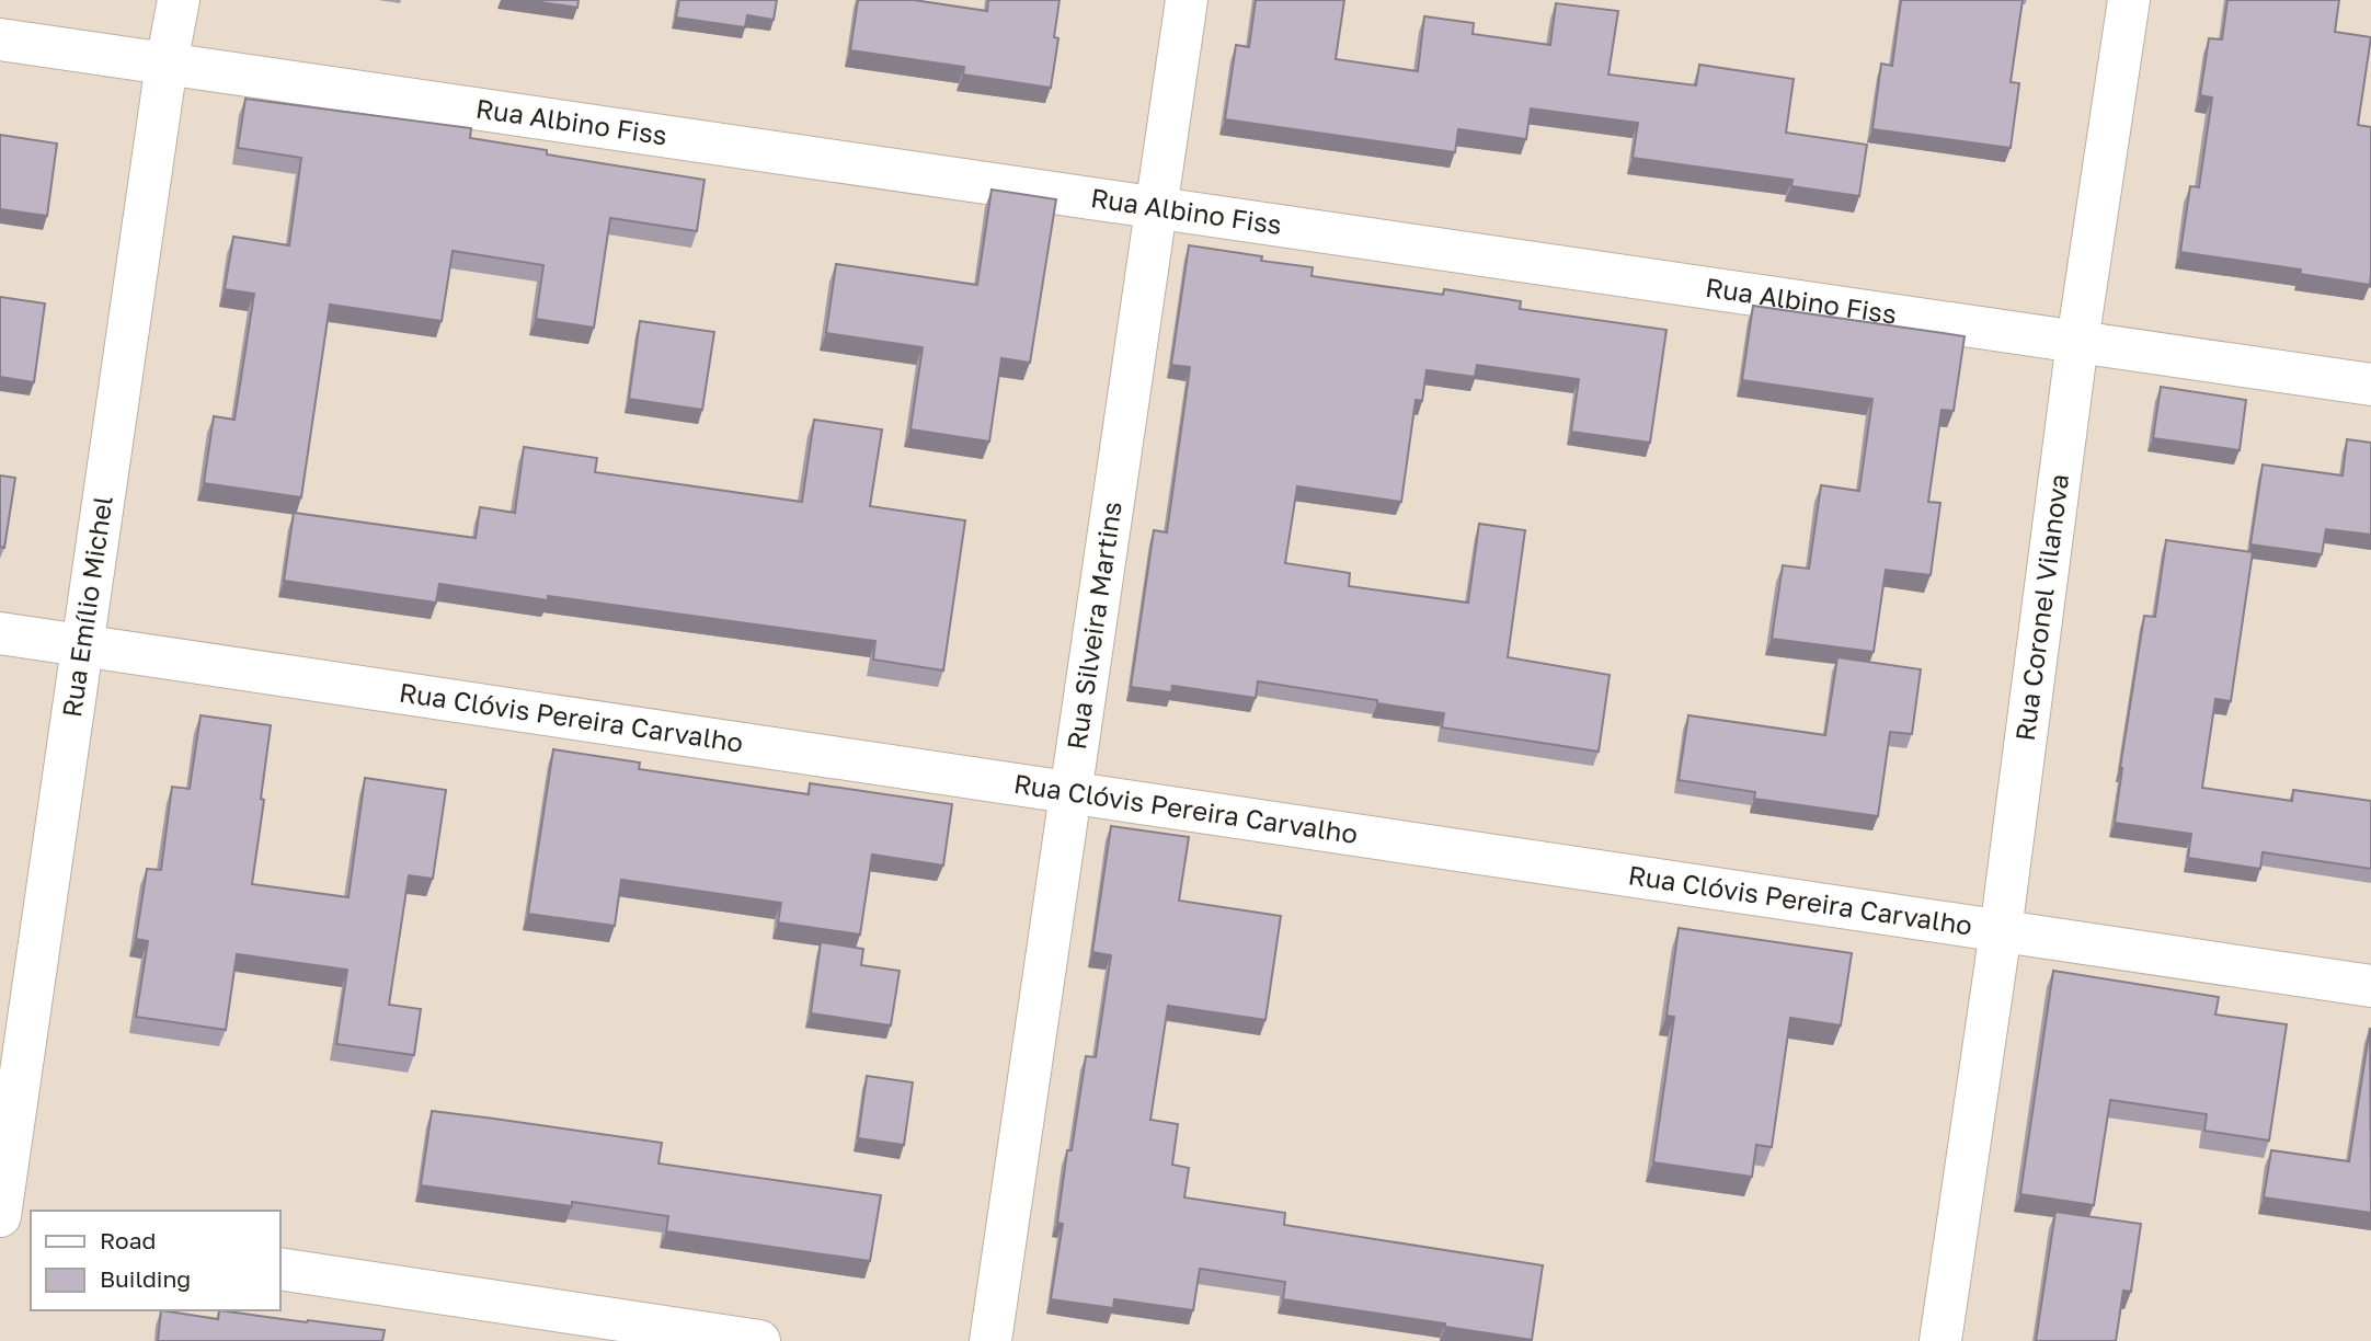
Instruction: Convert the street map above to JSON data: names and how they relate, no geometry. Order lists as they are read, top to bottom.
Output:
{
  "streets": {
    "street": [
      "Rua Albino Fiss",
      "Rua Emílio Michel",
      "Rua Coronel Vilanova",
      "Rua Silveira Martins",
      "Rua Clóvis Pereira Carvalho"
    ]
  },
  "crossings": [
    ["Rua Albino Fiss", "Rua Emílio Michel"],
    ["Rua Albino Fiss", "Rua Coronel Vilanova"],
    ["Rua Albino Fiss", "Rua Silveira Martins"],
    ["Rua Emílio Michel", "Rua Clóvis Pereira Carvalho"],
    ["Rua Coronel Vilanova", "Rua Clóvis Pereira Carvalho"],
    ["Rua Silveira Martins", "Rua Clóvis Pereira Carvalho"]
  ],
  "legend": ["Road", "Building"]
}
